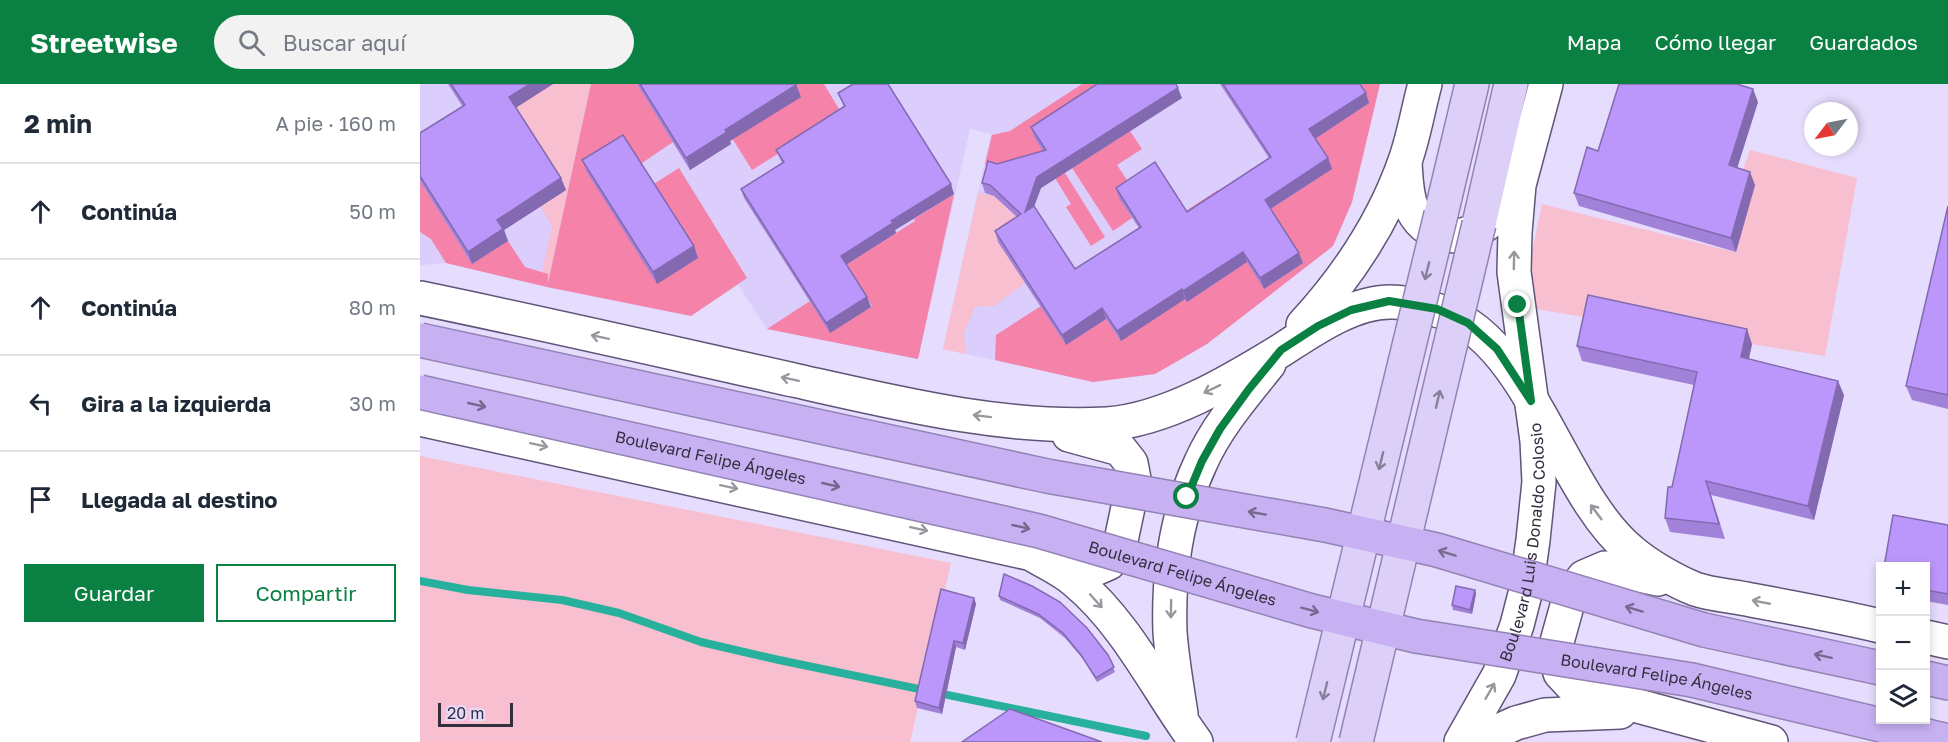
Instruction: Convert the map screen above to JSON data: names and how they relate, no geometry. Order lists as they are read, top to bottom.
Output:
{
  "streets": {
    "highway": ["Boulevard Felipe Ángeles"],
    "main road": ["Boulevard Luis Donaldo Colosio"]
  },
  "scale_bar": "20 m",
  "north": "bottom left",
  "page": {
    "header": "Streetwise",
    "search": "Buscar aquí",
    "nav": ["Mapa", "Cómo llegar", "Guardados"],
    "heading": ["2 min", "A pie · 160 m"],
    "list": [
      ["Continúa", "50 m"],
      ["Continúa", "80 m"],
      ["Gira a la izquierda", "30 m"],
      "Llegada al destino"
    ],
    "buttons": ["Guardar", "Compartir"],
    "map_buttons": ["+", "−"],
    "scale": "20 m"
  }
}
